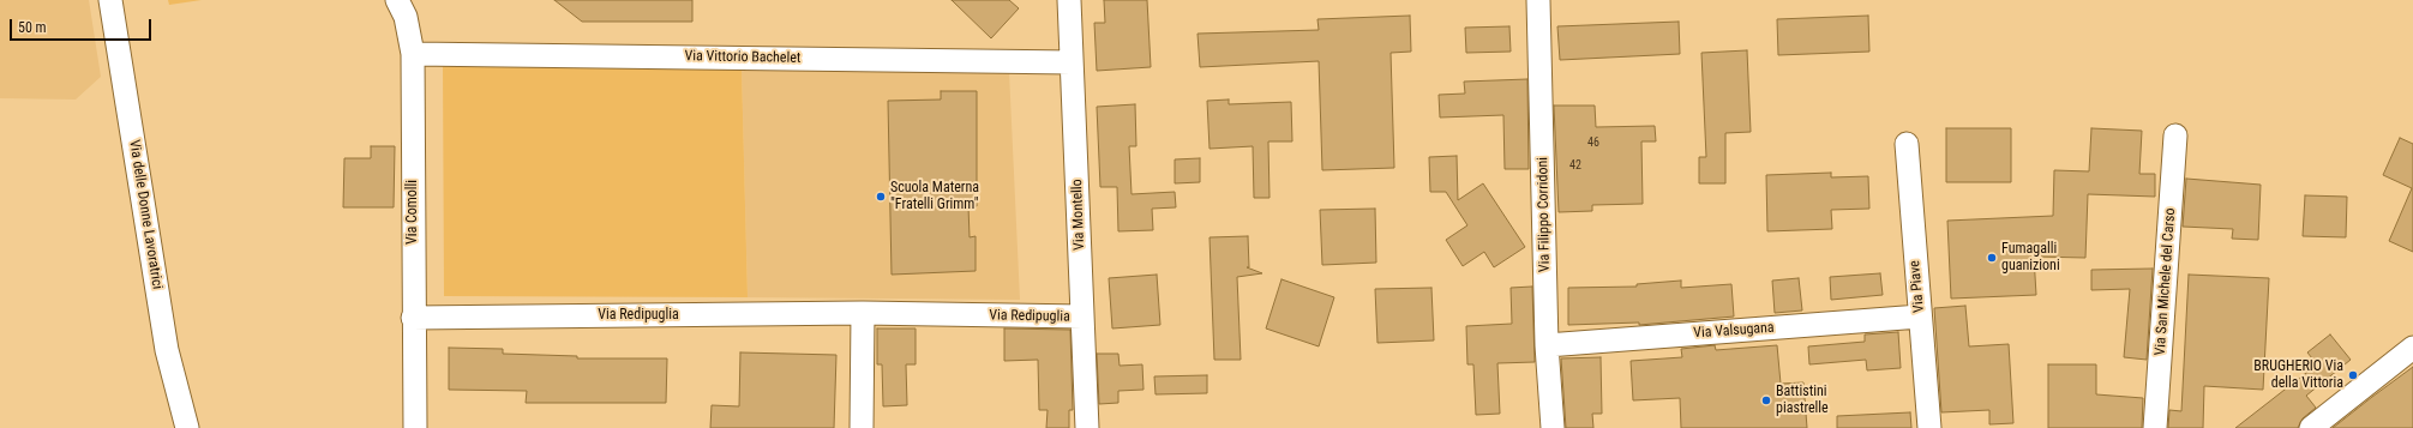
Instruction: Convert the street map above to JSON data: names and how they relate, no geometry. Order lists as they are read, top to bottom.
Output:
{
  "streets": {
    "street": [
      "Via Vittorio Bachelet",
      "Via Comolli",
      "Via delle Donne Lavoratrici",
      "Via Montello",
      "Via Filippo Corridoni",
      "Via San Michele del Carso",
      "Via Piave",
      "Via Redipuglia",
      "Via Valsugana"
    ]
  },
  "crossings": [
    ["Via Vittorio Bachelet", "Via Comolli"],
    ["Via Vittorio Bachelet", "Via Montello"],
    ["Via Comolli", "Via Redipuglia"],
    ["Via Montello", "Via Redipuglia"],
    ["Via Filippo Corridoni", "Via Valsugana"],
    ["Via Piave", "Via Valsugana"]
  ],
  "places": [
    "Scuola Materna \"Fratelli Grimm\"",
    "Fumagalli guanizioni",
    "BRUGHERIO Via della Vittoria",
    "Battistini piastrelle"
  ],
  "house_numbers": ["46", "42"],
  "scale_bar": "50 m"
}
